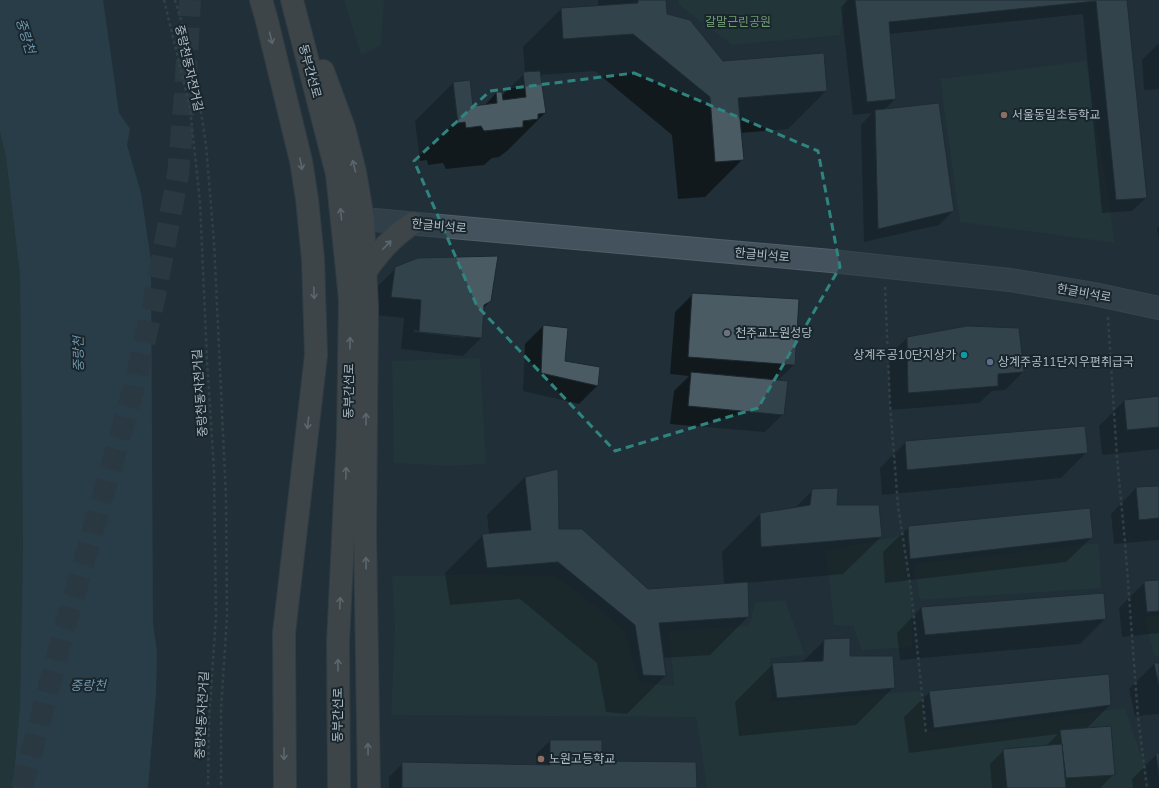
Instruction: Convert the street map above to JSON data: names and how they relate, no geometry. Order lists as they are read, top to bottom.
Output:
{
  "streets": {
    "highway": ["동부간선로"],
    "main road": ["한글비석로"],
    "path": ["중랑천동자전거길"]
  },
  "water": ["중랑천"],
  "parks": ["갈말근린공원"],
  "places": [
    "서울동일초등학교",
    "천주교노원성당",
    "상계주공10단지상가",
    "상계주공11단지우편취급국",
    "노원고등학교"
  ]
}
